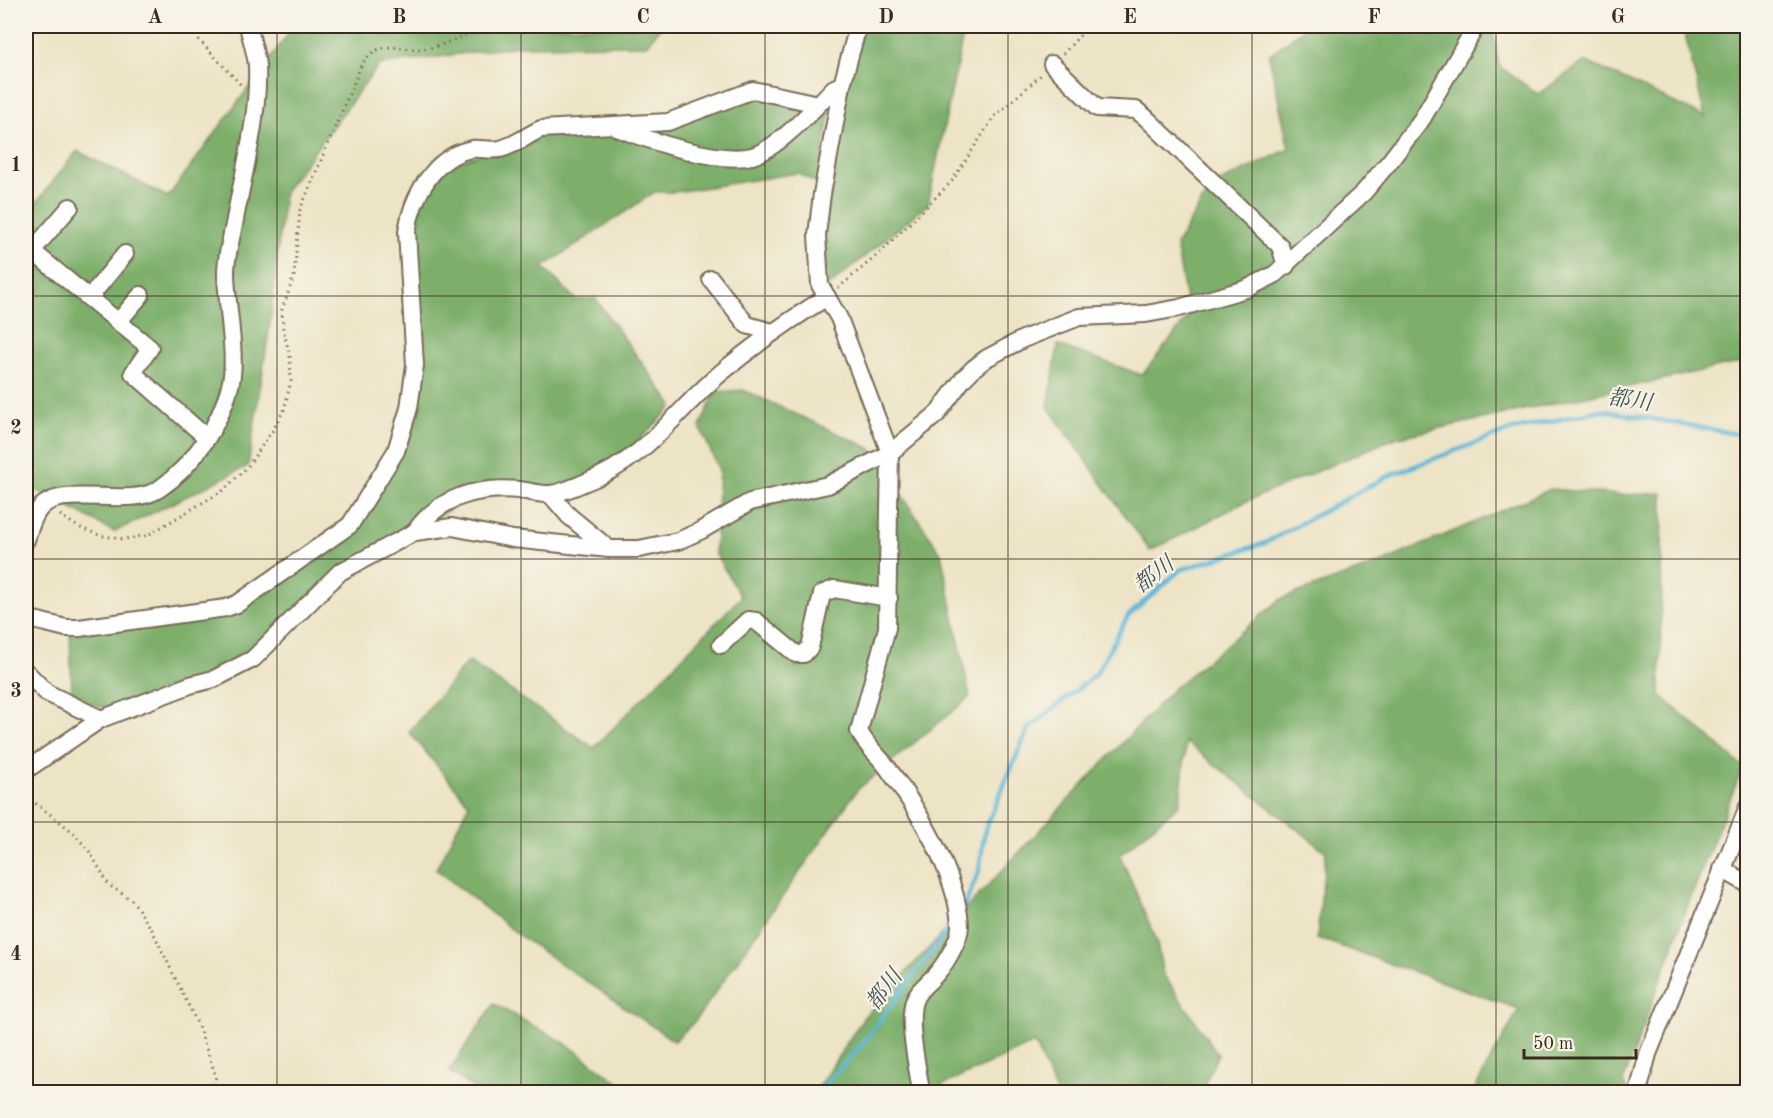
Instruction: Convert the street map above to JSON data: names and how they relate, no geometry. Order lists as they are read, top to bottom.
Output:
{
  "water": ["都川"],
  "scale_bar": "50 m",
  "grid": {
    "columns": [
      "A",
      "B",
      "C",
      "D",
      "E",
      "F",
      "G"
    ],
    "rows": [
      "1",
      "2",
      "3",
      "4"
    ]
  }
}
